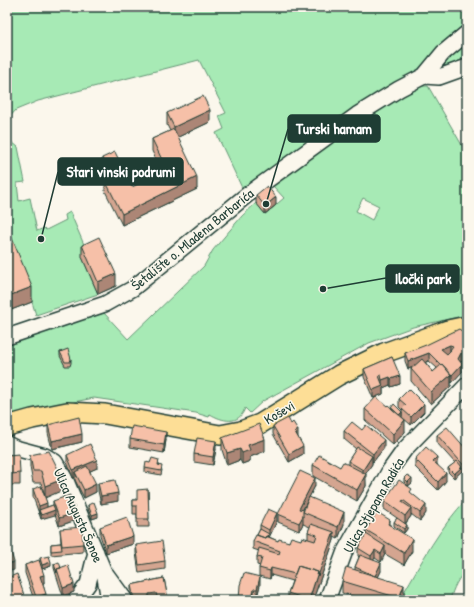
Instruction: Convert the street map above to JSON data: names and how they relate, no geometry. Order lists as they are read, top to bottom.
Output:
{
  "streets": {
    "main road": ["Koševi"],
    "street": ["Šetalište o. Mladena Barbarića", "Ulica Stjepana Radića", "Ulica Augusta Šenoe"]
  },
  "places": ["Turski hamam", "Stari vinski podrumi", "Iločki park"]
}
